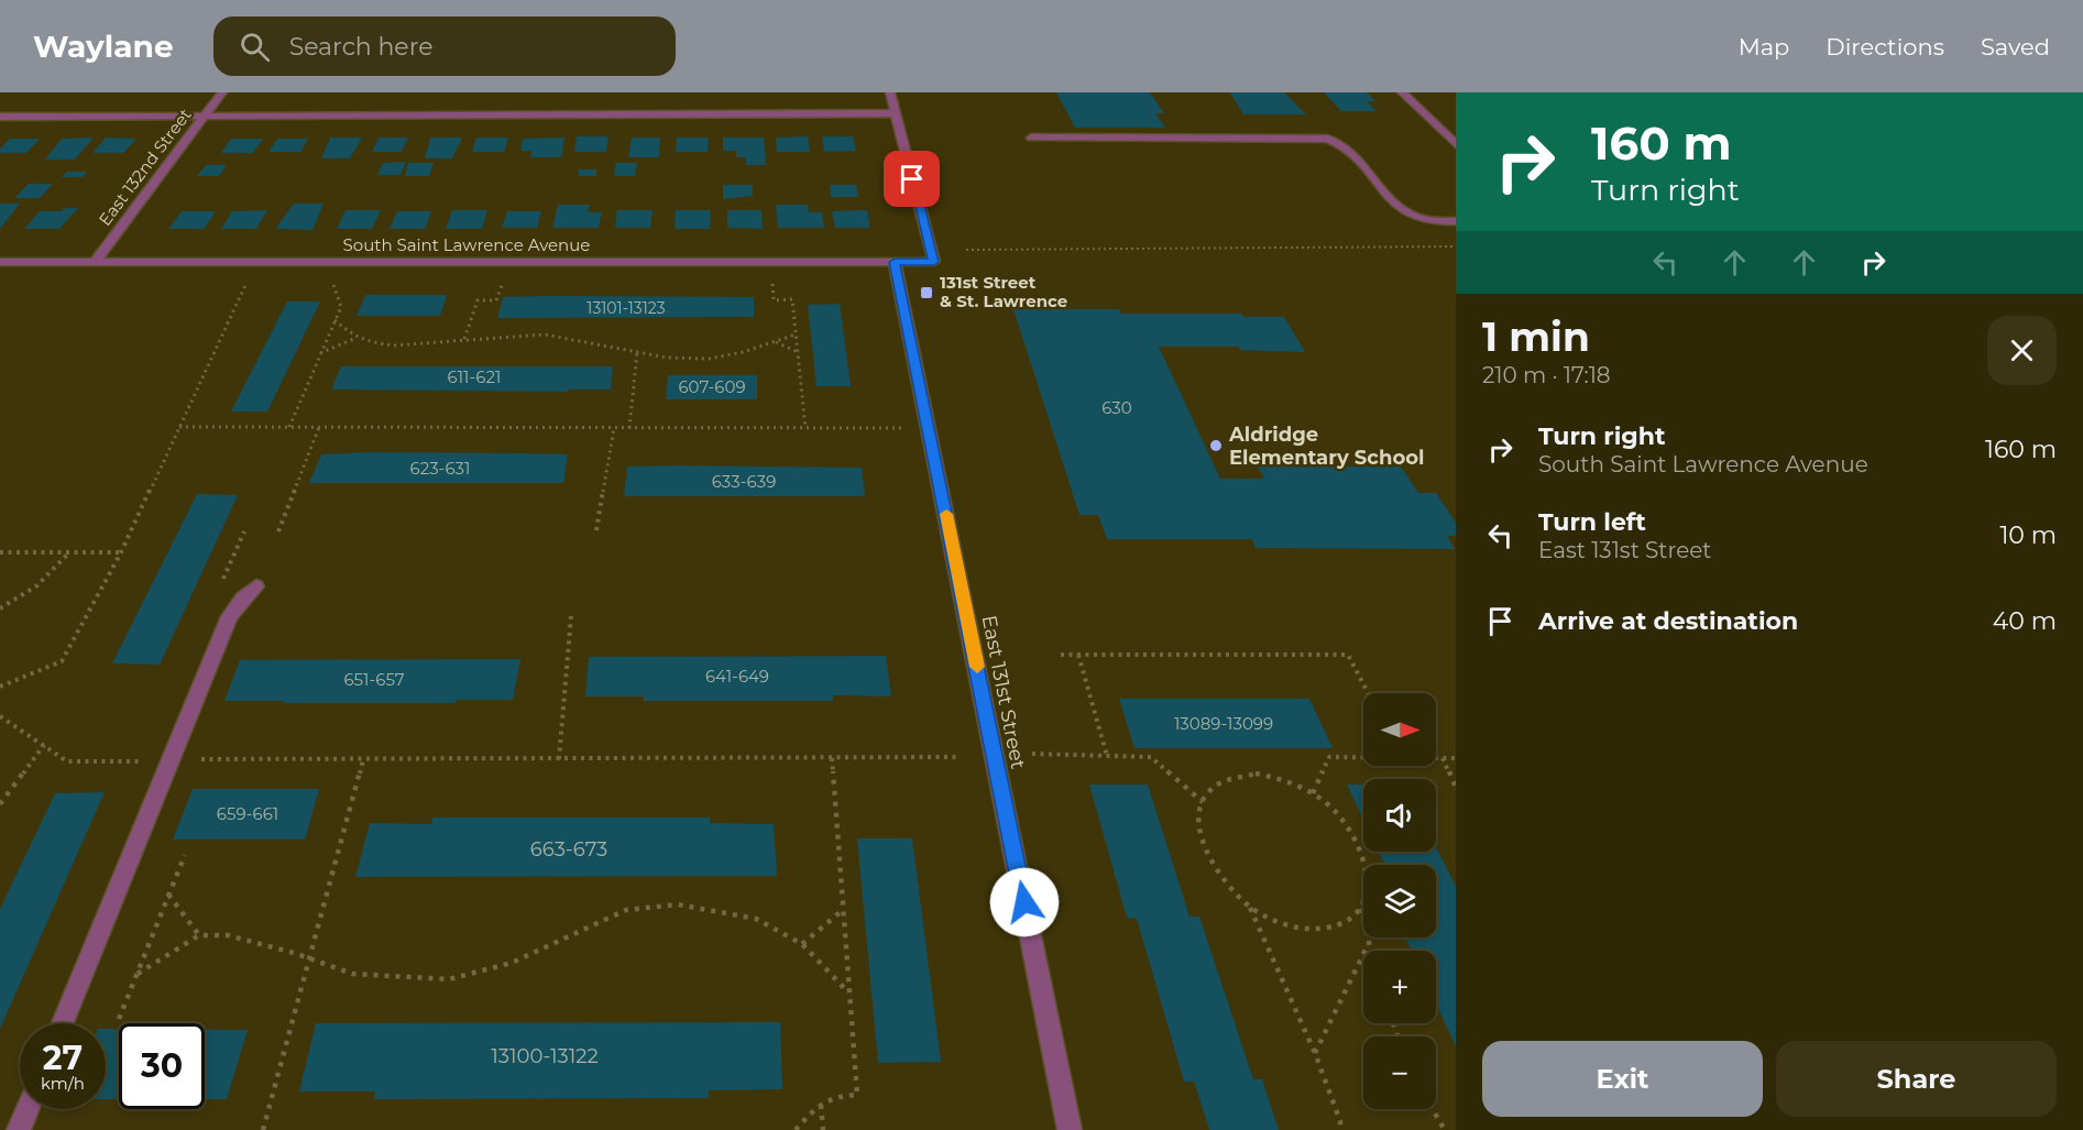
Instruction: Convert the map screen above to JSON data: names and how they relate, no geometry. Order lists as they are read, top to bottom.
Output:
{
  "streets": {
    "street": ["East 132nd Street", "South Saint Lawrence Avenue", "East 131st Street"]
  },
  "crossings": [
    ["East 132nd Street", "South Saint Lawrence Avenue"],
    ["South Saint Lawrence Avenue", "East 131st Street"]
  ],
  "places": {
    "transit": ["131st Street & St. Lawrence"],
    "other": ["Aldridge Elementary School"]
  },
  "house_numbers": [
    "13101-13123",
    "611-621",
    "607-609",
    "630",
    "623-631",
    "633-639",
    "641-649",
    "651-657",
    "13089-13099",
    "659-661",
    "663-673",
    "13100-13122"
  ],
  "north": "right",
  "page": {
    "header": "Waylane",
    "search": "Search here",
    "nav": ["Map", "Directions", "Saved"],
    "turn": ["160 m", "Turn right"],
    "heading": ["1 min", "210 m · 17:18"],
    "list": [
      {
        "name": "Turn right",
        "note": "South Saint Lawrence Avenue",
        "value": "160 m"
      },
      {
        "name": "Turn left",
        "note": "East 131st Street",
        "value": "10 m"
      },
      {
        "name": "Arrive at destination",
        "value": "40 m"
      }
    ],
    "map_buttons": ["+", "−"],
    "speed": "27 km/h",
    "limit": "30",
    "buttons": ["Exit", "Share"]
  }
}
